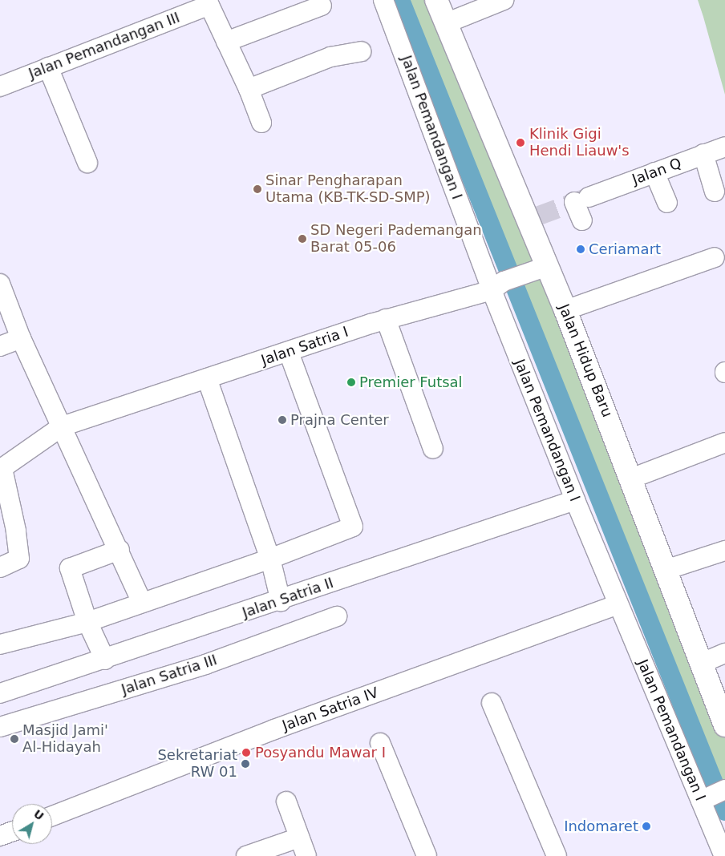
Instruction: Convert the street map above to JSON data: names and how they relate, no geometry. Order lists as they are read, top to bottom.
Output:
{
  "streets": {
    "street": [
      "Jalan Pemandangan III",
      "Jalan Pemandangan I",
      "Jalan Q",
      "Jalan Satria I",
      "Jalan Hidup Baru",
      "Jalan Satria II",
      "Jalan Satria III",
      "Jalan Satria IV"
    ]
  },
  "crossings": [
    ["Jalan Pemandangan I", "Jalan Satria I"],
    ["Jalan Pemandangan I", "Jalan Satria II"],
    ["Jalan Pemandangan I", "Jalan Satria IV"],
    ["Jalan Satria I", "Jalan Hidup Baru"]
  ],
  "places": [
    "Klinik Gigi Hendi Liauw's",
    "Sinar Pengharapan Utama (KB-TK-SD-SMP)",
    "SD Negeri Pademangan Barat 05-06",
    "Ceriamart",
    "Premier Futsal",
    "Prajna Center",
    "Masjid Jami' Al-Hidayah",
    "Posyandu Mawar I",
    "Sekretariat RW 01",
    "Indomaret"
  ],
  "north": "top right"
}
